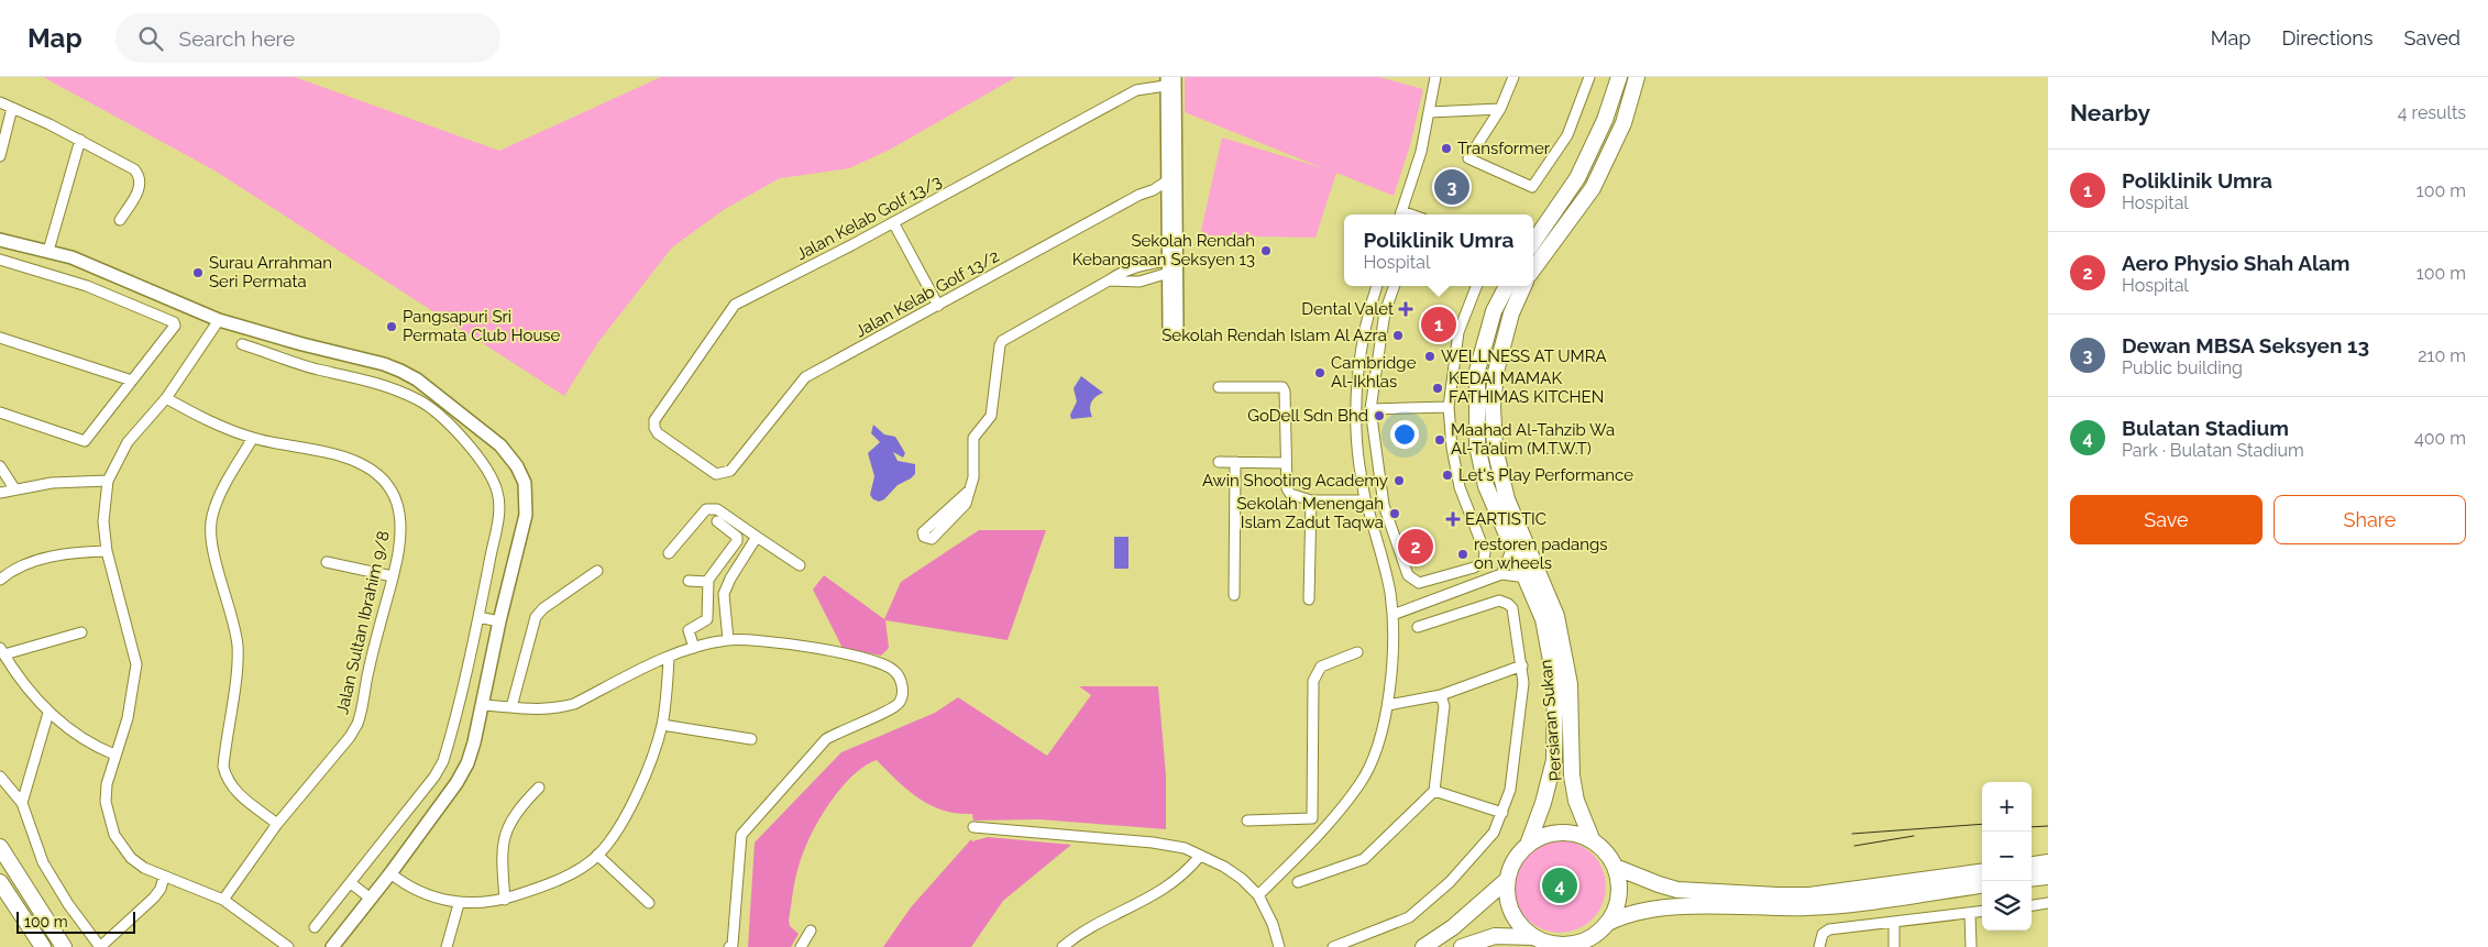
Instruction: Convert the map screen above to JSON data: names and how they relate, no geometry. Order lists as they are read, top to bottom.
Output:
{
  "streets": {
    "main road": ["Persiaran Sukan"],
    "street": ["Jalan Kelab Golf 13/3", "Jalan Kelab Golf 13/2", "Jalan Sultan Ibrahim 9/8"]
  },
  "crossings": [
    ["Jalan Kelab Golf 13/3", "Jalan Kelab Golf 13/2"]
  ],
  "places": {
    "other": [
      "Transformer",
      "Sekolah Rendah Kebangsaan Seksyen 13",
      "Surau Arrahman Seri Permata",
      "Pangsapuri Sri Permata Club House",
      "Sekolah Rendah Islam Al Azra",
      "WELLNESS AT UMRA",
      "Cambridge Al-Ikhlas",
      "KEDAI MAMAK FATHIMAS KITCHEN",
      "GoDell Sdn Bhd",
      "Maahad Al-Tahzib Wa Al-Ta’alim (M.T.W.T)",
      "Let's Play Performance",
      "Awin Shooting Academy",
      "Sekolah Menengah Islam Zadut Taqwa",
      "restoren padangs on wheels"
    ],
    "health": ["Dental Valet", "EARTISTIC"]
  },
  "scale_bar": "100 m",
  "page": {
    "header": "Map",
    "search": "Search here",
    "nav": ["Map", "Directions", "Saved"],
    "heading": ["Nearby", "4 results"],
    "list": [
      {
        "mark": "1",
        "name": "Poliklinik Umra",
        "note": "Hospital",
        "value": "100 m"
      },
      {
        "mark": "2",
        "name": "Aero Physio Shah Alam",
        "note": "Hospital",
        "value": "100 m"
      },
      {
        "mark": "3",
        "name": "Dewan MBSA Seksyen 13",
        "note": "Public building",
        "value": "210 m"
      },
      {
        "mark": "4",
        "name": "Bulatan Stadium",
        "note": "Park · Bulatan Stadium",
        "value": "400 m"
      }
    ],
    "pins": [
      "3",
      "1",
      "2",
      "4"
    ],
    "popup": ["Poliklinik Umra", "Hospital"],
    "buttons": ["Save", "Share"],
    "map_buttons": ["+", "−"],
    "scale": "100 m"
  }
}
